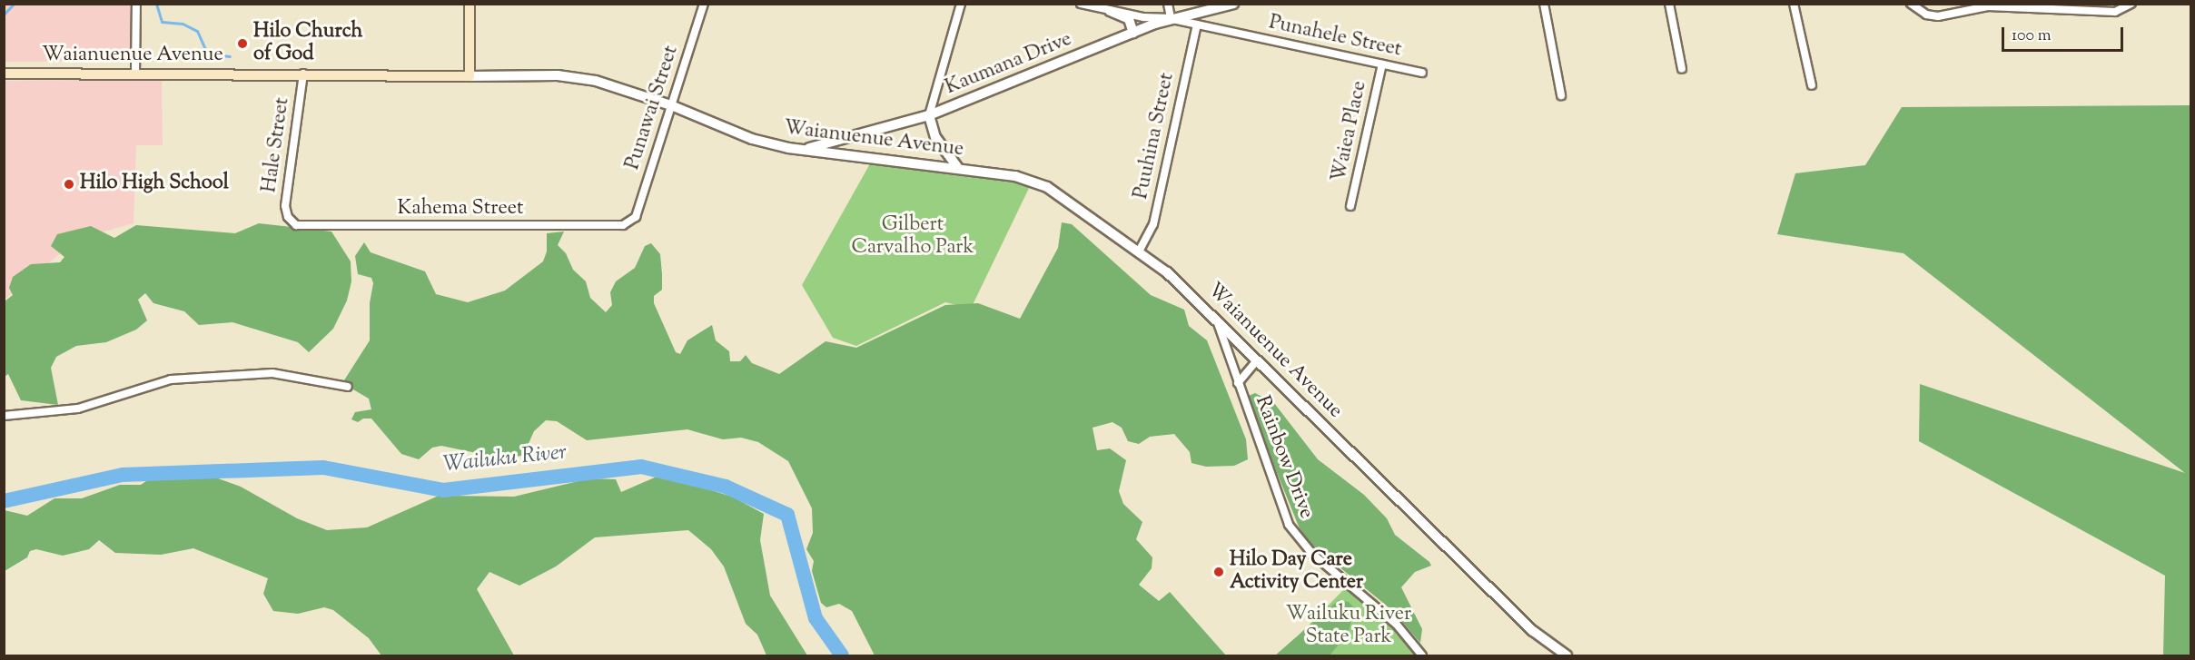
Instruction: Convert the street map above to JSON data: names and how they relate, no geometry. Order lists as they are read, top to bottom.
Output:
{
  "streets": {
    "main road": ["Waianuenue Avenue"],
    "street": [
      "Punahele Street",
      "Kaumana Drive",
      "Punawai Street",
      "Waiea Place",
      "Puuhina Street",
      "Hale Street",
      "Kahema Street",
      "Rainbow Drive"
    ]
  },
  "crossings": [
    ["Punahele Street", "Kaumana Drive"],
    ["Punahele Street", "Waiea Place"],
    ["Punahele Street", "Puuhina Street"],
    ["Waianuenue Avenue", "Kaumana Drive"],
    ["Waianuenue Avenue", "Punawai Street"],
    ["Waianuenue Avenue", "Puuhina Street"],
    ["Waianuenue Avenue", "Hale Street"],
    ["Waianuenue Avenue", "Rainbow Drive"],
    ["Punawai Street", "Kahema Street"],
    ["Hale Street", "Kahema Street"]
  ],
  "water": ["Wailuku River"],
  "parks": ["Gilbert Carvalho Park", "Wailuku River State Park"],
  "places": ["Hilo Church of God", "Hilo High School", "Hilo Day Care Activity Center"],
  "scale_bar": "100 m"
}
